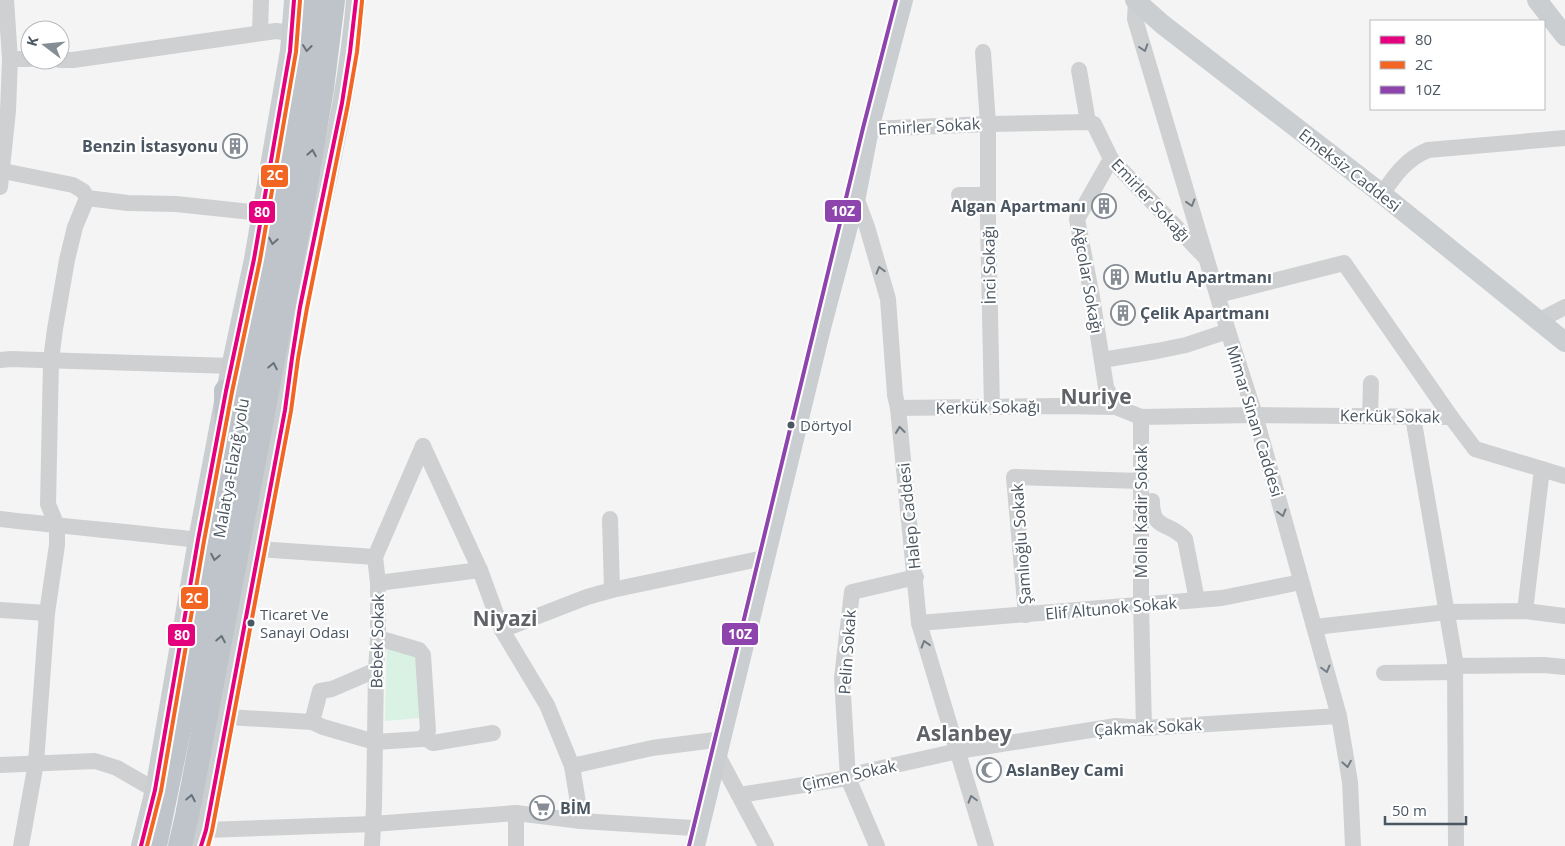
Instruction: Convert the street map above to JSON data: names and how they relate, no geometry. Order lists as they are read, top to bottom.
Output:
{
  "streets": {
    "highway": ["Malatya-Elazığ yolu"],
    "main road": ["Emeksiz Caddesi"],
    "street": [
      "Emirler Sokak",
      "Emirler Sokağı",
      "İnci Sokağı",
      "Ağcolar Sokağı",
      "Kerkük Sokağı",
      "Kerkük Sokak",
      "Mimar Sinan Caddesi",
      "Molla Kadir Sokak",
      "Halep Caddesi",
      "Şamlıoğlu Sokak",
      "Elif Altunok Sokak",
      "Bebek Sokak",
      "Pelin Sokak",
      "Çakmak Sokak",
      "Çimen Sokak"
    ]
  },
  "crossings": [
    ["Emirler Sokak", "İnci Sokağı"],
    ["Emeksiz Caddesi", "Mimar Sinan Caddesi"],
    ["Emirler Sokağı", "Ağcolar Sokağı"],
    ["Emirler Sokağı", "Mimar Sinan Caddesi"],
    ["İnci Sokağı", "Kerkük Sokağı"],
    ["Ağcolar Sokağı", "Kerkük Sokağı"],
    ["Kerkük Sokağı", "Kerkük Sokak"],
    ["Kerkük Sokağı", "Mimar Sinan Caddesi"],
    ["Kerkük Sokağı", "Molla Kadir Sokak"],
    ["Kerkük Sokağı", "Halep Caddesi"],
    ["Kerkük Sokak", "Mimar Sinan Caddesi"],
    ["Mimar Sinan Caddesi", "Elif Altunok Sokak"],
    ["Mimar Sinan Caddesi", "Çakmak Sokak"],
    ["Molla Kadir Sokak", "Şamlıoğlu Sokak"],
    ["Molla Kadir Sokak", "Elif Altunok Sokak"],
    ["Molla Kadir Sokak", "Çakmak Sokak"],
    ["Halep Caddesi", "Elif Altunok Sokak"],
    ["Halep Caddesi", "Pelin Sokak"],
    ["Halep Caddesi", "Çakmak Sokak"],
    ["Halep Caddesi", "Çimen Sokak"],
    ["Şamlıoğlu Sokak", "Elif Altunok Sokak"],
    ["Pelin Sokak", "Çimen Sokak"],
    ["Çakmak Sokak", "Çimen Sokak"]
  ],
  "one_way": ["Halep Caddesi"],
  "districts": ["Nuriye", "Niyazi", "Aslanbey"],
  "places": {
    "building": [
      "Benzin İstasyonu",
      "Algan Apartmanı",
      "Mutlu Apartmanı",
      "Çelik Apartmanı"
    ],
    "other": ["Dörtyol", "Ticaret Ve Sanayi Odası"],
    "mosque": ["AslanBey Cami"],
    "supermarket": ["BİM"]
  },
  "lines": ["transit line 80", "transit line 2C", "transit line 10Z"],
  "legend": ["80", "2C", "10Z"],
  "scale_bar": "50 m",
  "north": "left"
}
